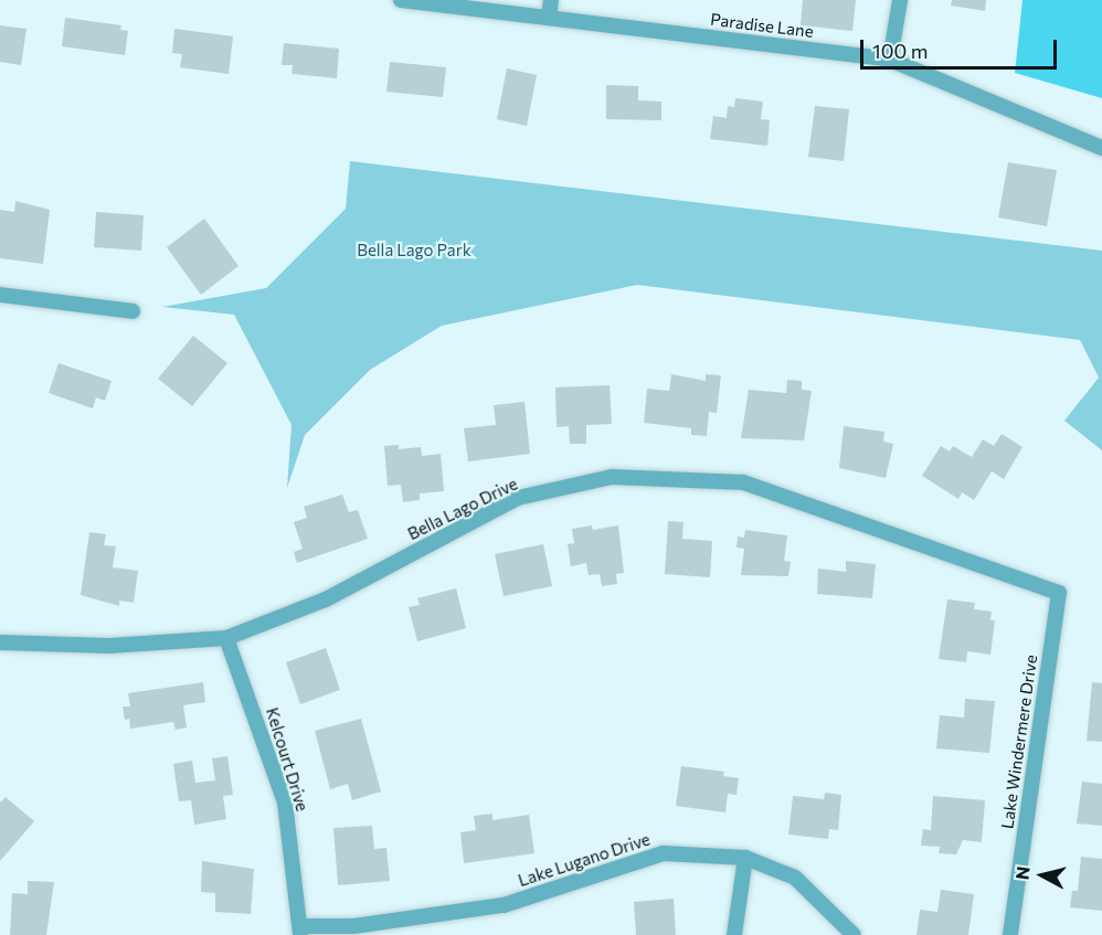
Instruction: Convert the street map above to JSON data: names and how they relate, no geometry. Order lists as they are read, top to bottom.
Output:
{
  "streets": {
    "street": [
      "Paradise Lane",
      "Bella Lago Drive",
      "Lake Windermere Drive",
      "Kelcourt Drive",
      "Lake Lugano Drive"
    ]
  },
  "crossings": [
    ["Bella Lago Drive", "Lake Windermere Drive"],
    ["Bella Lago Drive", "Kelcourt Drive"],
    ["Kelcourt Drive", "Lake Lugano Drive"]
  ],
  "parks": ["Bella Lago Park"],
  "scale_bar": "100 m",
  "north": "left"
}
